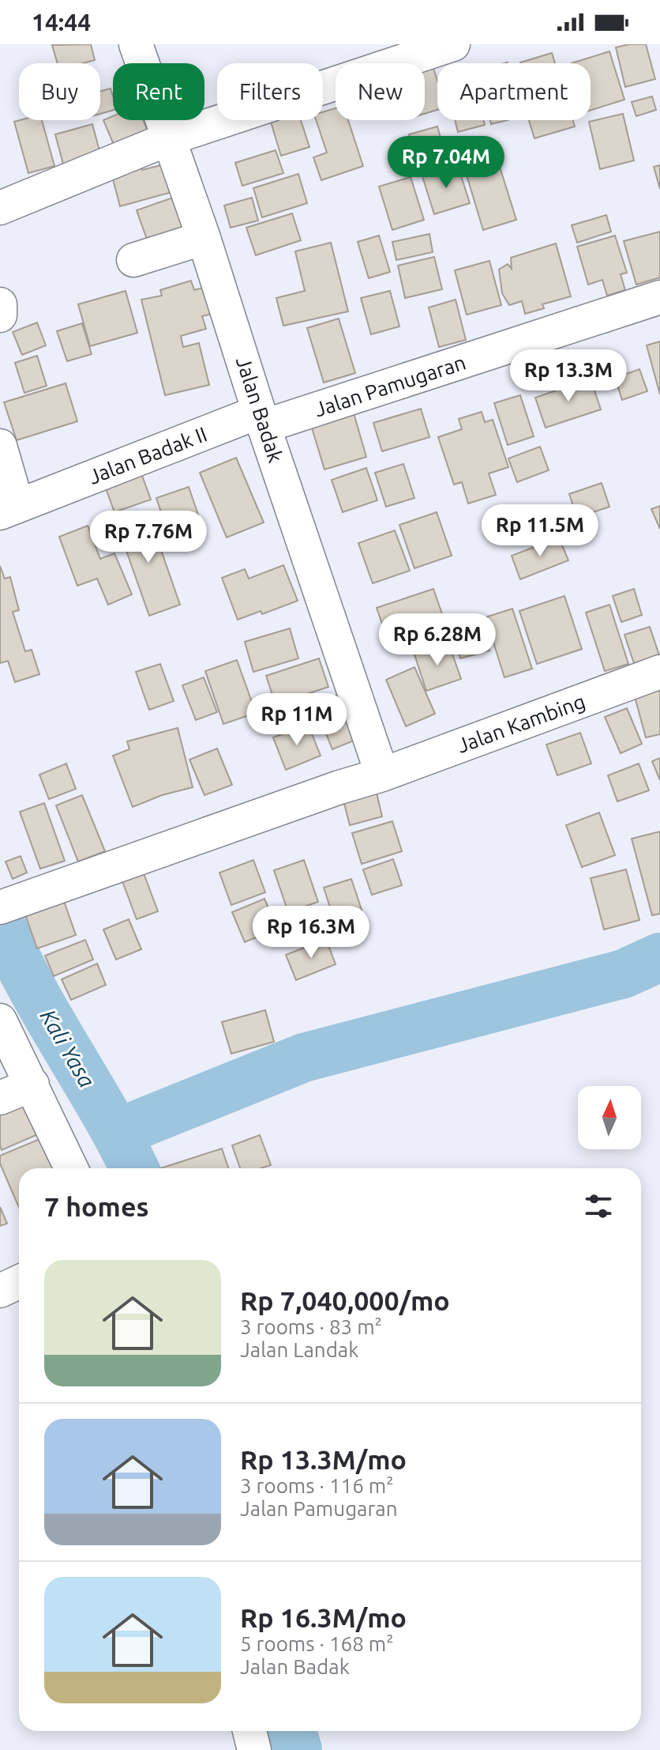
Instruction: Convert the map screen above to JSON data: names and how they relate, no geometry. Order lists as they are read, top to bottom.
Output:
{
  "streets": {
    "street": [
      "Jalan Pamugaran",
      "Jalan Badak",
      "Jalan Badak II",
      "Jalan Kambing"
    ]
  },
  "crossings": [
    ["Jalan Pamugaran", "Jalan Badak"],
    ["Jalan Pamugaran", "Jalan Badak II"],
    ["Jalan Badak", "Jalan Badak II"],
    ["Jalan Badak", "Jalan Kambing"]
  ],
  "water": ["Kali Yasa"],
  "north": "top",
  "page": {
    "status": "14:44",
    "chip": [
      "Buy",
      "Rent",
      "Filters",
      "New",
      "Apartment"
    ],
    "price": [
      "Rp 7.04M",
      "Rp 13.3M",
      "Rp 11.5M",
      "Rp 7.76M",
      "Rp 6.28M",
      "Rp 11M",
      "Rp 16.3M"
    ],
    "heading": "7 homes",
    "list": [
      {
        "name": "Rp 7,040,000/mo",
        "note": "3 rooms · 83 m² · Jalan Landak"
      },
      {
        "name": "Rp 13.3M/mo",
        "note": "3 rooms · 116 m² · Jalan Pamugaran"
      },
      {
        "name": "Rp 16.3M/mo",
        "note": "5 rooms · 168 m² · Jalan Badak"
      }
    ]
  }
}
